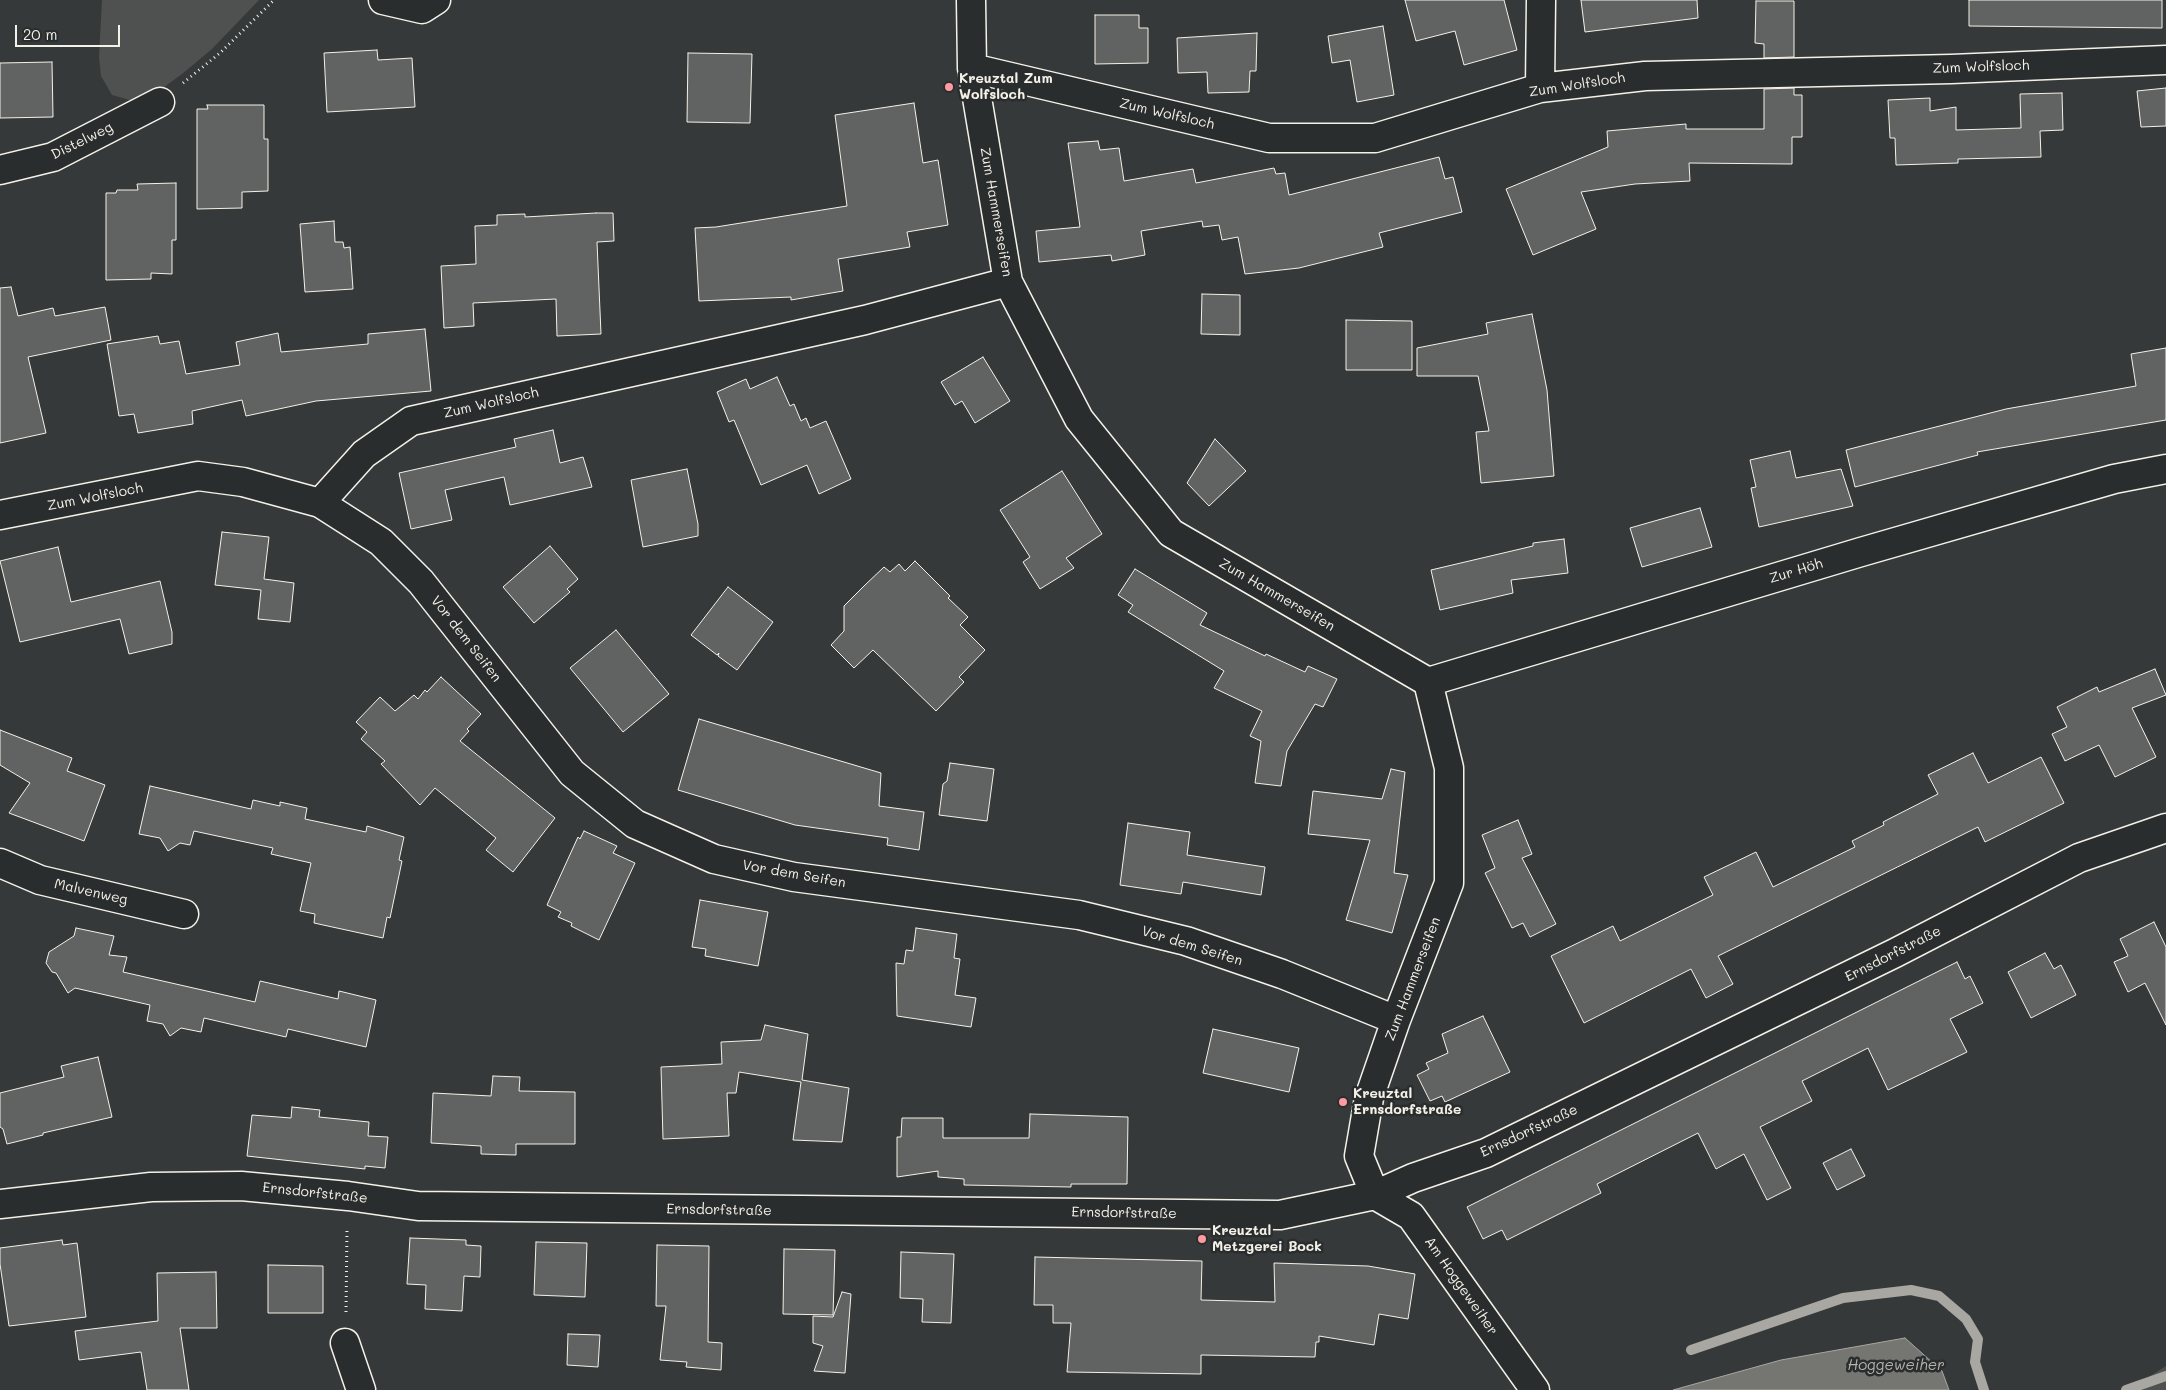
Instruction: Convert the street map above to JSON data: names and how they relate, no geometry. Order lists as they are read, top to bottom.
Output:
{
  "streets": {
    "street": [
      "Zum Wolfsloch",
      "Distelweg",
      "Zum Hammerseifen",
      "Zur Höh",
      "Vor dem Seifen",
      "Malvenweg",
      "Ernsdorfstraße",
      "Am Hoggeweiher"
    ]
  },
  "crossings": [
    ["Zum Wolfsloch", "Zum Hammerseifen"],
    ["Zum Wolfsloch", "Vor dem Seifen"],
    ["Zum Hammerseifen", "Zur Höh"],
    ["Zum Hammerseifen", "Vor dem Seifen"],
    ["Zum Hammerseifen", "Ernsdorfstraße"],
    ["Zum Hammerseifen", "Am Hoggeweiher"],
    ["Ernsdorfstraße", "Am Hoggeweiher"]
  ],
  "water": ["Hoggeweiher"],
  "places": ["Kreuztal Zum Wolfsloch", "Kreuztal Ernsdorfstraße", "Kreuztal Metzgerei Bock"],
  "scale_bar": "20 m"
}
